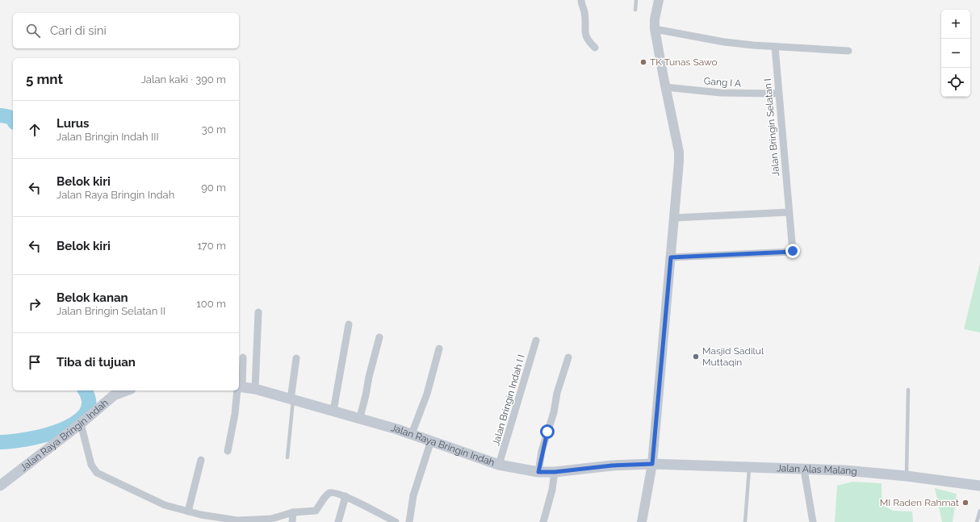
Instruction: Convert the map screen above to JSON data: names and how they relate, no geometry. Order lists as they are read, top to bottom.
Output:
{
  "streets": {
    "main road": ["Jalan Raya Bringin Indah", "Jalan Alas Malang"],
    "street": ["Gang I A", "Jalan Bringin Selatan I", "Jalan Bringin Indah I I"]
  },
  "crossings": [
    ["Gang I A", "Jalan Bringin Selatan I"],
    ["Jalan Bringin Indah I I", "Jalan Raya Bringin Indah"],
    ["Jalan Raya Bringin Indah", "Jalan Alas Malang"]
  ],
  "places": ["TK Tunas Sawo", "Masjid Sadilul Muttaqin", "MI Raden Rahmat"],
  "page": {
    "map_buttons": ["+", "−"],
    "search": "Cari di sini",
    "heading": ["5 mnt", "Jalan kaki · 390 m"],
    "list": [
      ["Lurus", "Jalan Bringin Indah III", "30 m"],
      ["Belok kiri", "Jalan Raya Bringin Indah", "90 m"],
      ["Belok kiri", "170 m"],
      ["Belok kanan", "Jalan Bringin Selatan II", "100 m"],
      "Tiba di tujuan"
    ]
  }
}
